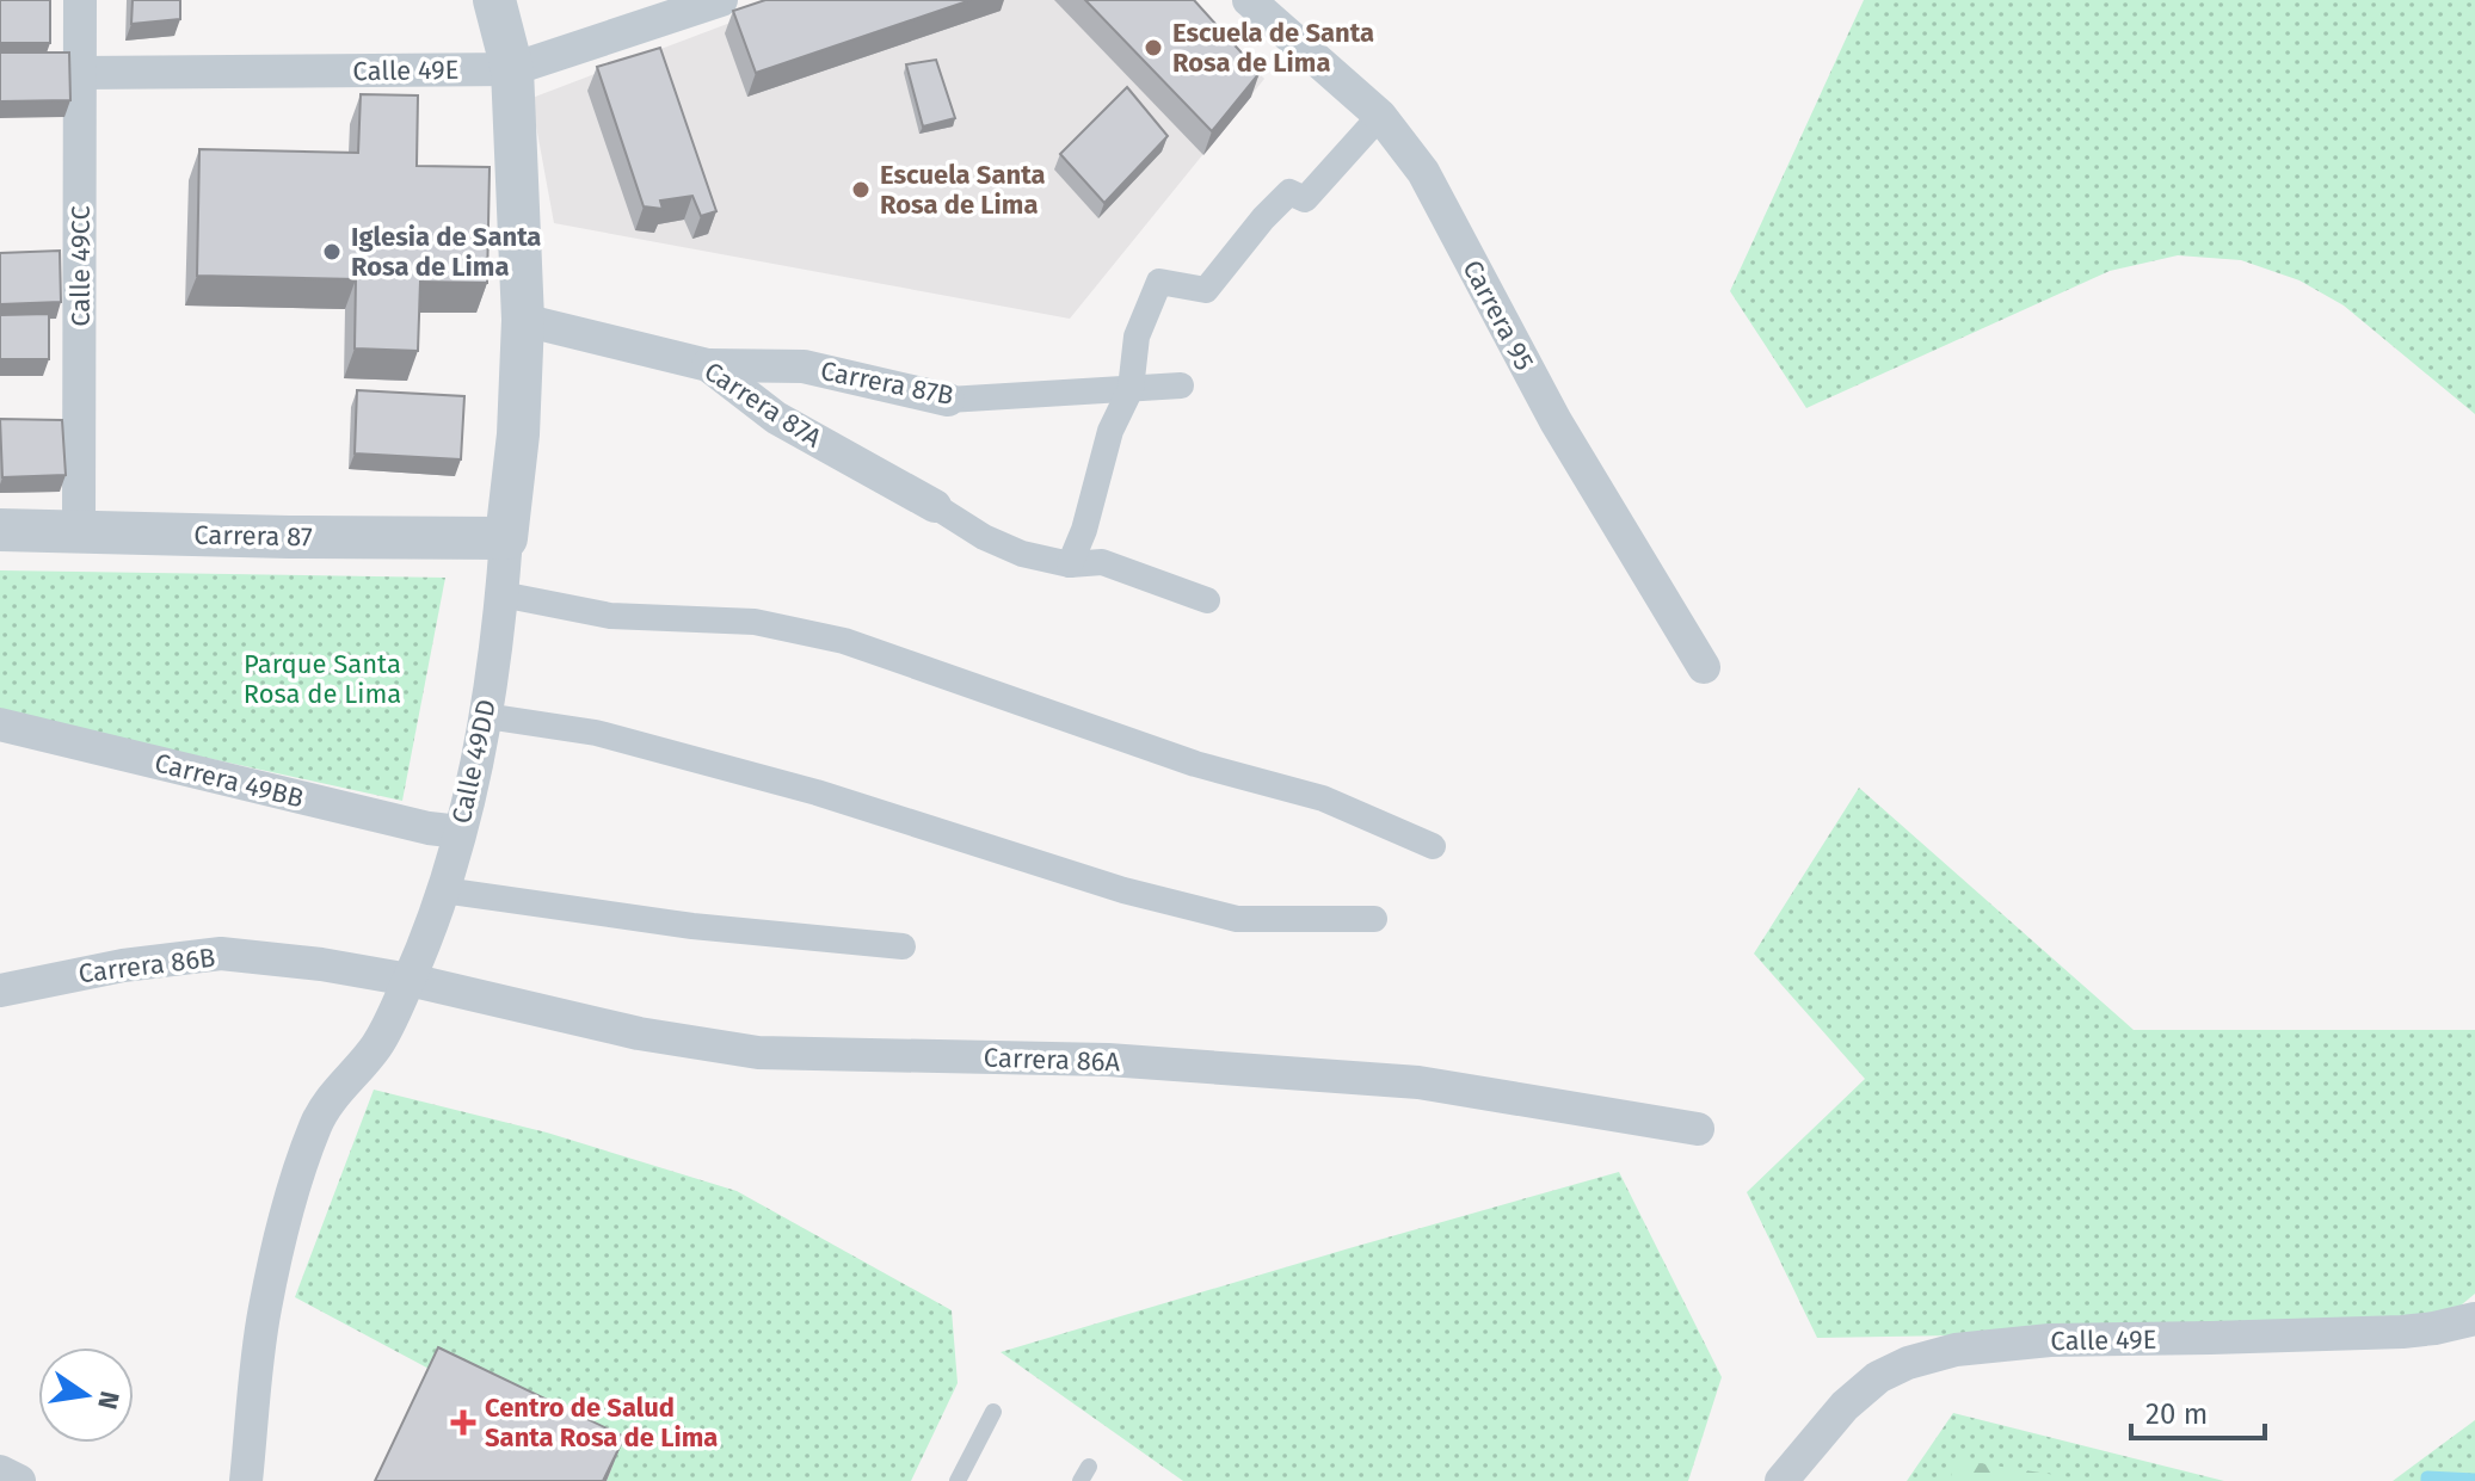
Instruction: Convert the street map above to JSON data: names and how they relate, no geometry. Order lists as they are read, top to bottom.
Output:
{
  "streets": {
    "street": [
      "Calle 49E",
      "Calle 49CC",
      "Carrera 95",
      "Carrera 87B",
      "Carrera 87A",
      "Carrera 87",
      "Calle 49DD",
      "Carrera 49BB",
      "Carrera 86B",
      "Carrera 86A"
    ]
  },
  "crossings": [
    ["Calle 49E", "Calle 49CC"],
    ["Calle 49E", "Calle 49DD"],
    ["Calle 49CC", "Carrera 87"],
    ["Carrera 87B", "Carrera 87A"],
    ["Carrera 87A", "Calle 49DD"],
    ["Carrera 87", "Calle 49DD"],
    ["Calle 49DD", "Carrera 49BB"],
    ["Calle 49DD", "Carrera 86B"],
    ["Calle 49DD", "Carrera 86A"],
    ["Carrera 86B", "Carrera 86A"]
  ],
  "parks": ["Parque Santa Rosa de Lima"],
  "places": {
    "other": ["Escuela de Santa Rosa de Lima", "Escuela Santa Rosa de Lima", "Iglesia de Santa Rosa de Lima"],
    "health": ["Centro de Salud Santa Rosa de Lima"]
  },
  "scale_bar": "20 m",
  "north": "right"
}
